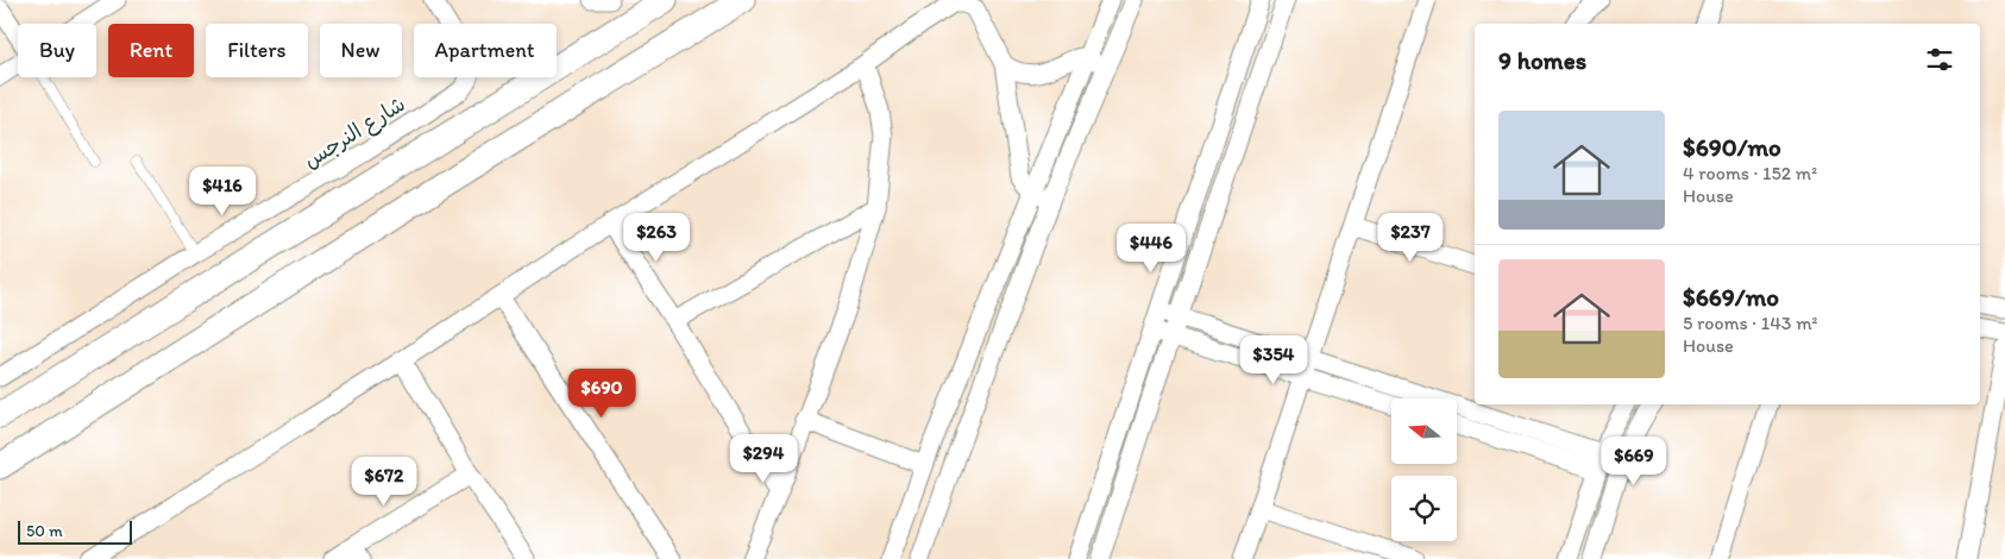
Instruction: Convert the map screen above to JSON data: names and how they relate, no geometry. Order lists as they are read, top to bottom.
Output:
{
  "streets": {
    "street": ["شارع النرجس"]
  },
  "scale_bar": "50 m",
  "north": "left",
  "page": {
    "chip": [
      "Buy",
      "Rent",
      "Filters",
      "New",
      "Apartment"
    ],
    "heading": "9 homes",
    "list": [
      {
        "name": "$690/mo",
        "note": "4 rooms · 152 m² · House"
      },
      {
        "name": "$669/mo",
        "note": "5 rooms · 143 m² · House"
      }
    ],
    "price": [
      "$416",
      "$263",
      "$237",
      "$446",
      "$354",
      "$690",
      "$294",
      "$669",
      "$672"
    ],
    "scale": "50 m"
  }
}
